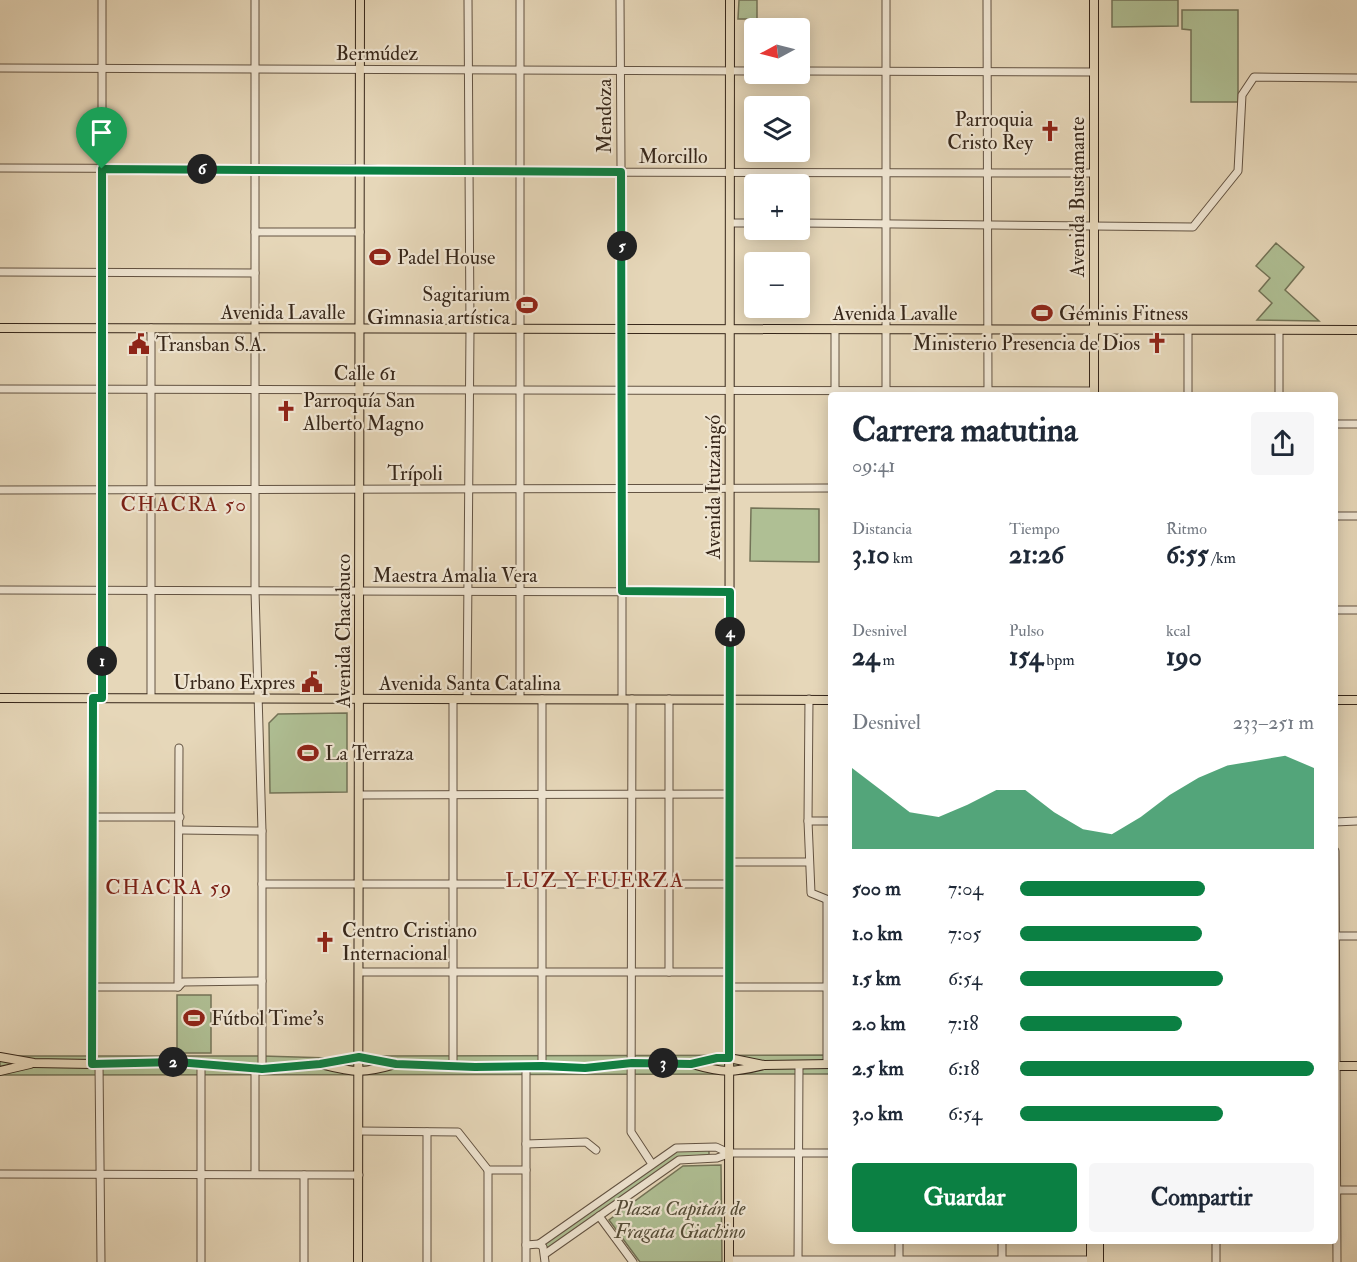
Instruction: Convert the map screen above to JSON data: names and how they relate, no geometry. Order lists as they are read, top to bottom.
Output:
{
  "streets": {
    "main road": [
      "Avenida Bustamante",
      "Avenida Lavalle",
      "Avenida Ituzaingó",
      "Avenida Chacabuco",
      "Avenida Santa Catalina"
    ],
    "street": [
      "Bermúdez",
      "Mendoza",
      "Morcillo",
      "Calle 61",
      "Trípoli",
      "Maestra Amalia Vera"
    ]
  },
  "crossings": [
    ["Bermúdez", "Mendoza"],
    ["Bermúdez", "Avenida Ituzaingó"],
    ["Bermúdez", "Avenida Chacabuco"],
    ["Mendoza", "Morcillo"],
    ["Mendoza", "Avenida Lavalle"],
    ["Mendoza", "Calle 61"],
    ["Mendoza", "Trípoli"],
    ["Mendoza", "Maestra Amalia Vera"],
    ["Mendoza", "Avenida Santa Catalina"],
    ["Morcillo", "Avenida Bustamante"],
    ["Morcillo", "Avenida Ituzaingó"],
    ["Morcillo", "Avenida Chacabuco"],
    ["Avenida Bustamante", "Avenida Lavalle"],
    ["Avenida Lavalle", "Avenida Ituzaingó"],
    ["Avenida Lavalle", "Avenida Chacabuco"],
    ["Calle 61", "Avenida Ituzaingó"],
    ["Calle 61", "Avenida Chacabuco"],
    ["Trípoli", "Avenida Ituzaingó"],
    ["Trípoli", "Avenida Chacabuco"],
    ["Avenida Ituzaingó", "Maestra Amalia Vera"],
    ["Avenida Ituzaingó", "Avenida Santa Catalina"],
    ["Maestra Amalia Vera", "Avenida Chacabuco"],
    ["Avenida Chacabuco", "Avenida Santa Catalina"]
  ],
  "districts": ["CHACRA 50", "LUZ Y FUERZA", "CHACRA 59"],
  "parks": ["Plaza Capitán de Fragata Giachino"],
  "places": {
    "church": [
      "Parroquia Cristo Rey",
      "Ministerio Presencia de Dios",
      "Parroquía San Alberto Magno",
      "Centro Cristiano Internacional"
    ],
    "sports": [
      "Padel House",
      "Sagitarium Gimnasia artística",
      "Géminis Fitness",
      "La Terraza",
      "Fútbol Time's"
    ],
    "public building": ["Transban S.A.", "Urbano Expres"]
  },
  "north": "left",
  "page": {
    "map_buttons": ["+", "−"],
    "pins": [
      "6",
      "5",
      "4",
      "1",
      "2",
      "3"
    ],
    "heading": ["Carrera matutina", "09:41"],
    "stats": [
      ["Distancia", "3.10 km"],
      ["Tiempo", "21:26"],
      ["Ritmo", "6:55 /km"],
      ["Desnivel", "24 m"],
      ["Pulso", "154 bpm"],
      ["kcal", "190"]
    ],
    "chart": ["Desnivel", "233–251 m"],
    "list": [
      {
        "name": "500 m",
        "note": "7:04"
      },
      {
        "name": "1.0 km",
        "note": "7:05"
      },
      {
        "name": "1.5 km",
        "note": "6:54"
      },
      {
        "name": "2.0 km",
        "note": "7:18"
      },
      {
        "name": "2.5 km",
        "note": "6:18"
      },
      {
        "name": "3.0 km",
        "note": "6:54"
      }
    ],
    "buttons": ["Guardar", "Compartir"]
  }
}
